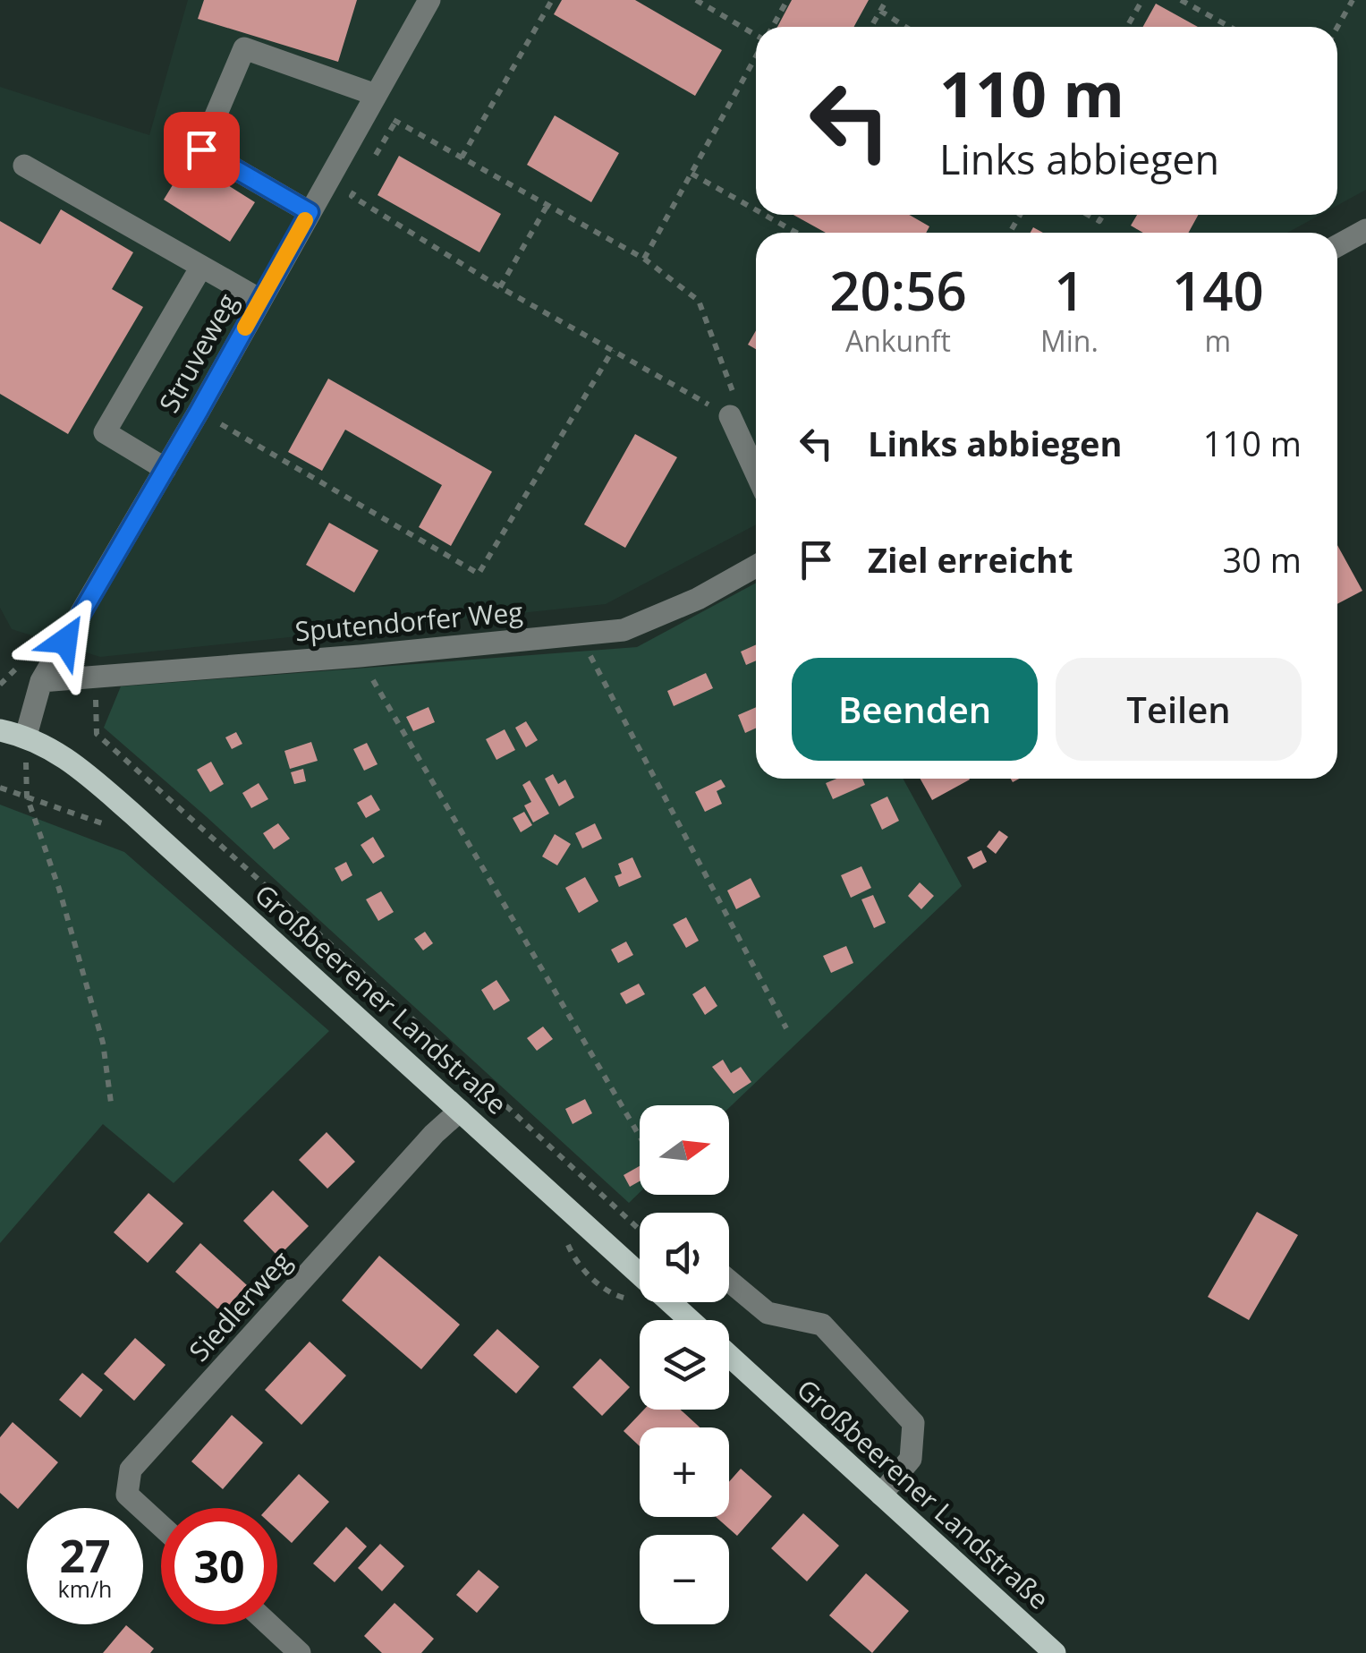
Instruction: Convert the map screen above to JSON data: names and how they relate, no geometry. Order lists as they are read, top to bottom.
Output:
{
  "streets": {
    "main road": ["Großbeerener Landstraße"],
    "street": ["Struveweg", "Sputendorfer Weg", "Siedlerweg"]
  },
  "crossings": [
    ["Struveweg", "Sputendorfer Weg"],
    ["Struveweg", "Großbeerener Landstraße"],
    ["Großbeerener Landstraße", "Siedlerweg"]
  ],
  "north": "right",
  "page": {
    "turn": ["110 m", "Links abbiegen"],
    "eta": [
      "20:56",
      "Ankunft",
      "1",
      "Min.",
      "140",
      "m"
    ],
    "list": [
      {
        "name": "Links abbiegen",
        "value": "110 m"
      },
      {
        "name": "Ziel erreicht",
        "value": "30 m"
      }
    ],
    "buttons": ["Beenden", "Teilen"],
    "map_buttons": ["+", "−"],
    "speed": "27 km/h",
    "limit": "30"
  }
}
